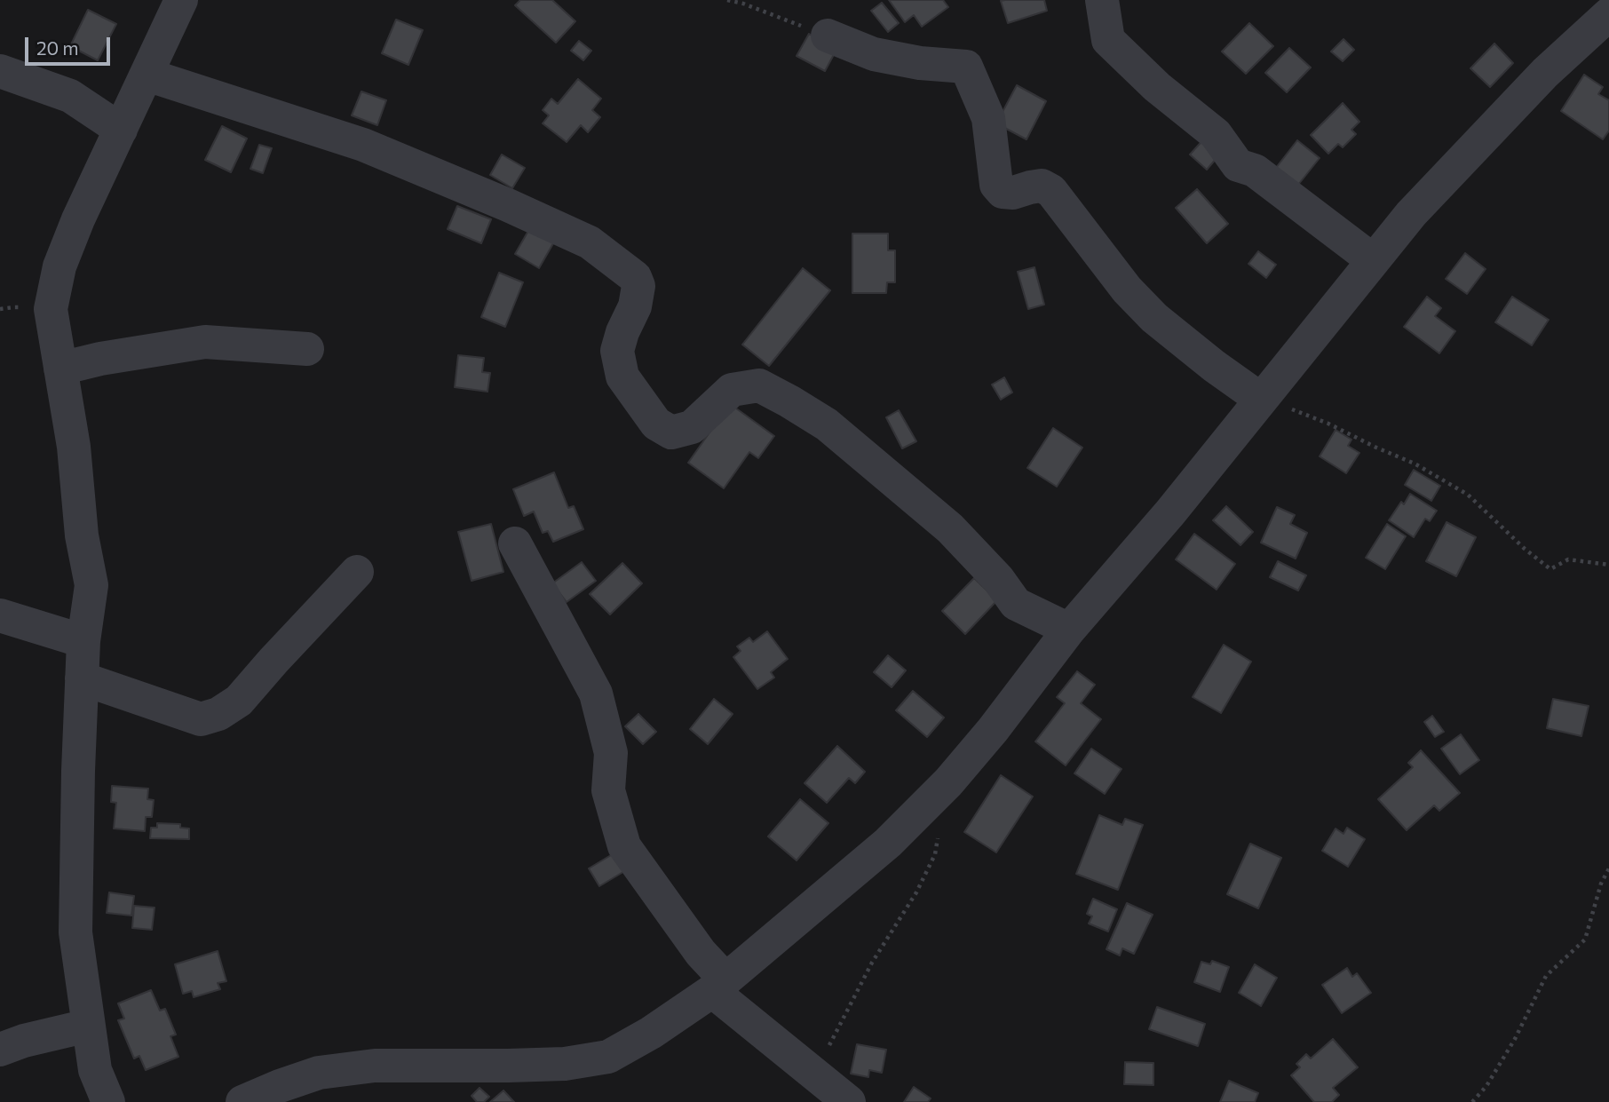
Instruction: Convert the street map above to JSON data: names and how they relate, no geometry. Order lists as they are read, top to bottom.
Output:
{
  "scale_bar": "20 m"
}
